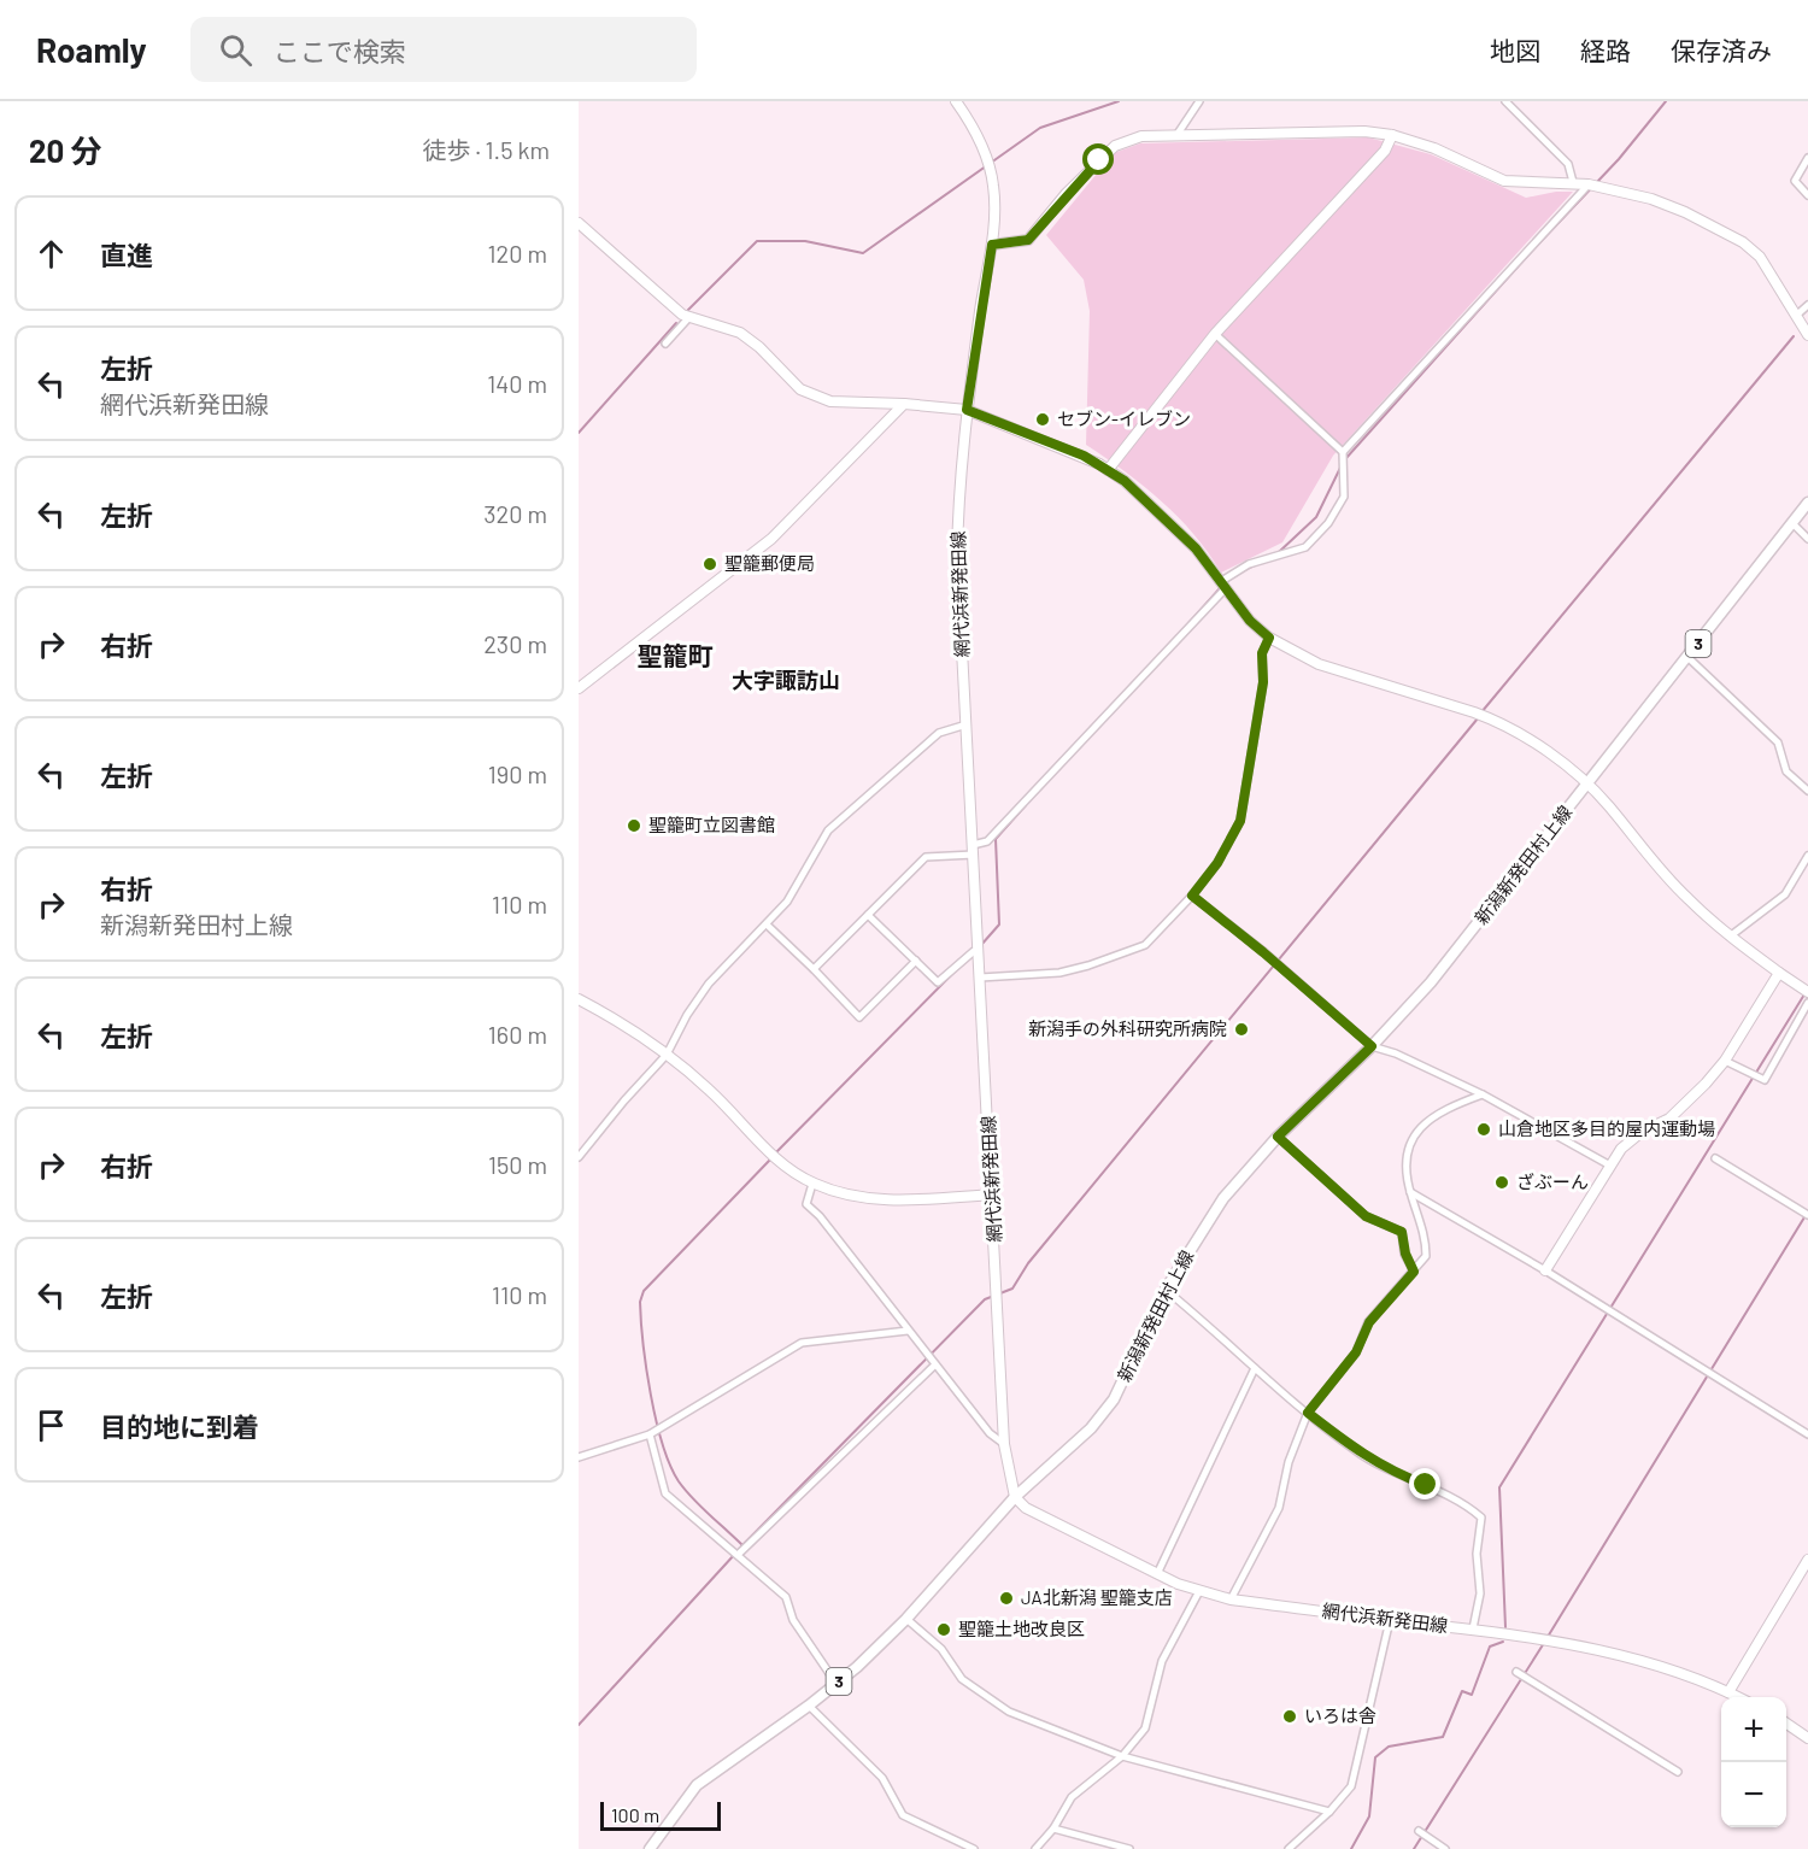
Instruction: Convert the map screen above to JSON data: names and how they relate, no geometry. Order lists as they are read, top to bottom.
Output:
{
  "streets": {
    "main road": ["3", "新潟新発田村上線"],
    "street": ["網代浜新発田線"]
  },
  "crossings": [
    ["網代浜新発田線", "新潟新発田村上線"]
  ],
  "districts": ["聖籠町", "大字諏訪山"],
  "places": [
    "セブン-イレブン",
    "聖籠郵便局",
    "聖籠町立図書館",
    "新潟手の外科研究所病院",
    "山倉地区多目的屋内運動場",
    "ざぶーん",
    "JA北新潟 聖籠支店",
    "聖籠土地改良区",
    "いろは舎"
  ],
  "scale_bar": "100 m",
  "page": {
    "header": "Roamly",
    "search": "ここで検索",
    "nav": ["地図", "経路", "保存済み"],
    "heading": ["20 分", "徒歩 · 1.5 km"],
    "list": [
      ["直進", "120 m"],
      ["左折", "網代浜新発田線", "140 m"],
      ["左折", "320 m"],
      ["右折", "230 m"],
      ["左折", "190 m"],
      ["右折", "新潟新発田村上線", "110 m"],
      ["左折", "160 m"],
      ["右折", "150 m"],
      ["左折", "110 m"],
      "目的地に到着"
    ],
    "map_buttons": ["+", "−"],
    "scale": "100 m"
  }
}
